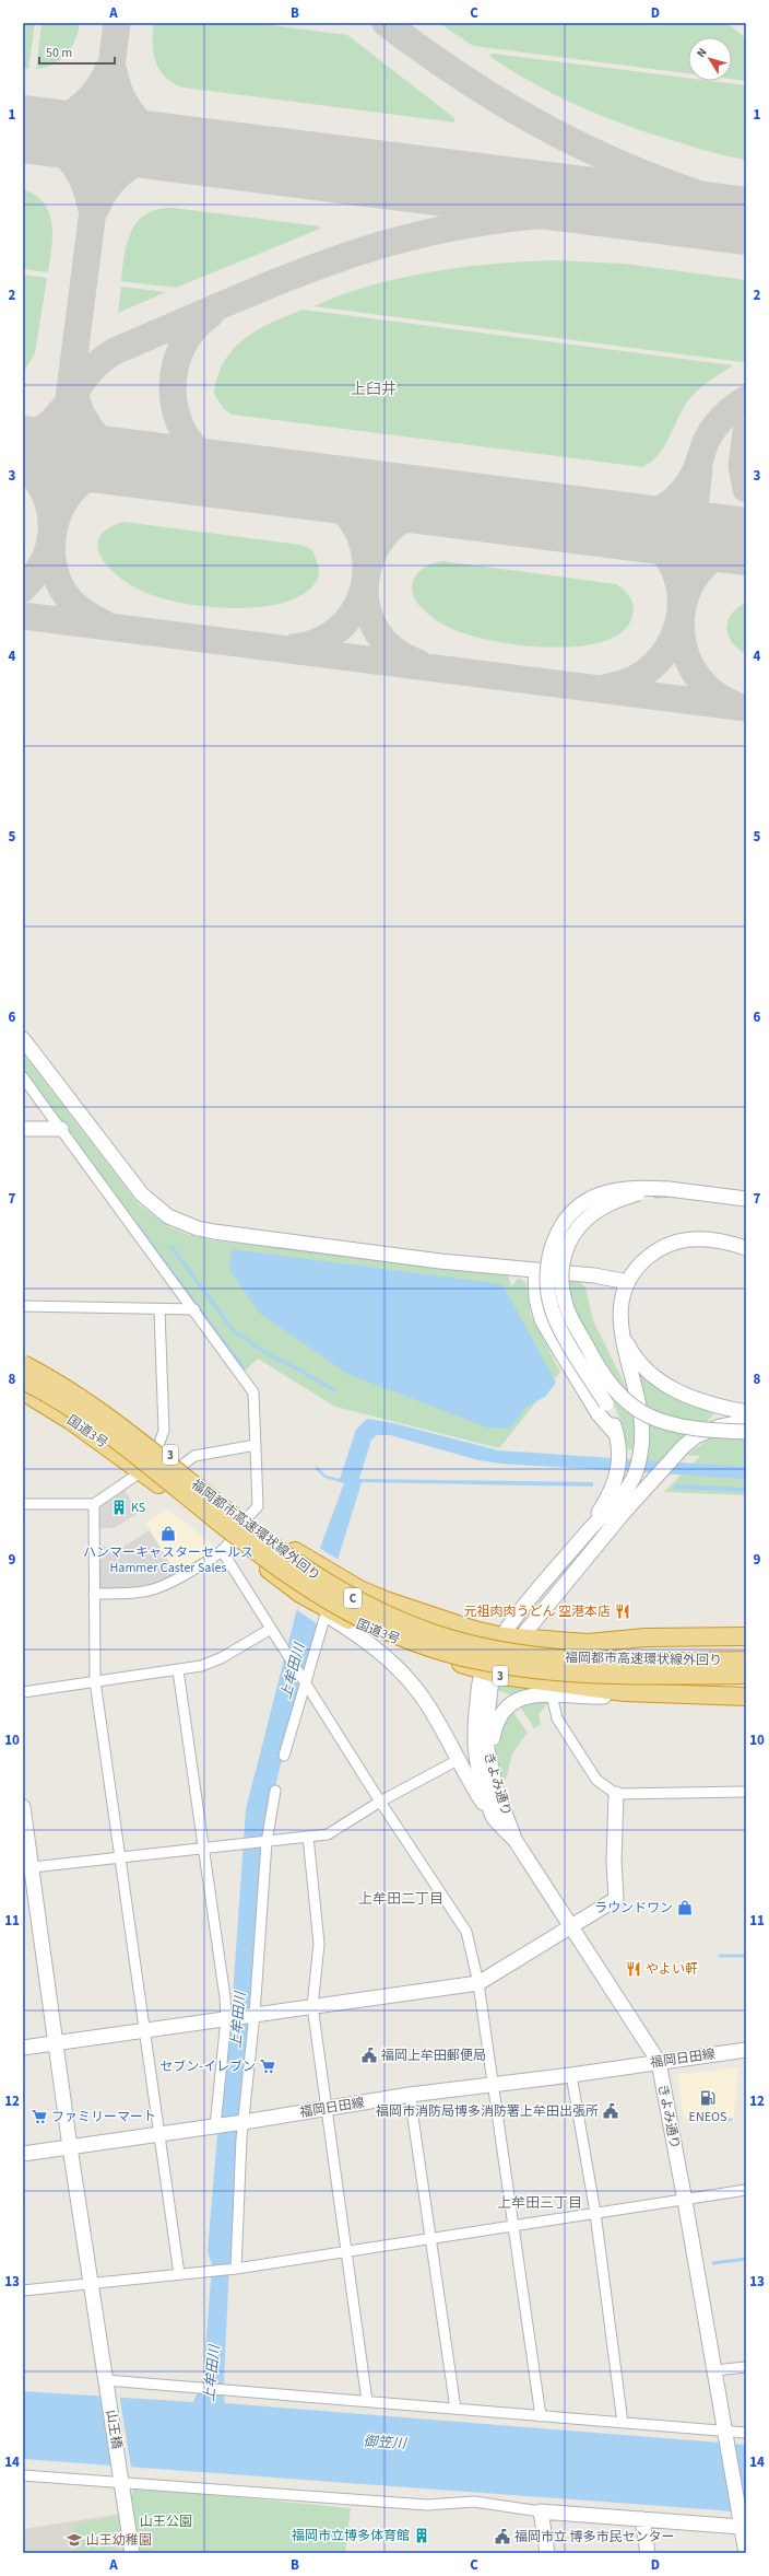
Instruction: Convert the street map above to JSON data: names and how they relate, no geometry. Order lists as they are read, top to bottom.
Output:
{
  "streets": {
    "highway": [
      "国道3号",
      "3",
      "福岡都市高速環状線外回り",
      "C"
    ],
    "street": ["きよみ通り", "福岡日田線", "山王橋"]
  },
  "crossings": [
    ["国道3号", "きよみ通り"],
    ["福岡都市高速環状線外回り", "C"],
    ["きよみ通り", "福岡日田線"],
    ["福岡日田線", "山王橋"]
  ],
  "districts": ["上臼井", "上牟田二丁目", "上牟田三丁目"],
  "water": ["上牟田川", "御笠川"],
  "parks": ["山王公園"],
  "places": {
    "building": ["KS", "福岡市立博多体育館"],
    "shop": ["ハンマーキャスターセールス Hammer Caster Sales", "ラウンドワン"],
    "restaurant": ["元祖肉肉うどん 空港本店", "やよい軒"],
    "public building": ["福岡上牟田郵便局", "福岡市消防局博多消防署上牟田出張所", "福岡市立 博多市民センター"],
    "supermarket": ["セブン-イレブン", "ファミリーマート"],
    "fuel station": ["ENEOS"],
    "school or university": ["山王幼稚園"]
  },
  "scale_bar": "50 m",
  "north": "top left",
  "grid": {
    "columns": [
      "A",
      "B",
      "C",
      "D"
    ],
    "rows": [
      "1",
      "2",
      "3",
      "4",
      "5",
      "6",
      "7",
      "8",
      "9",
      "10",
      "11",
      "12",
      "13",
      "14"
    ]
  }
}
